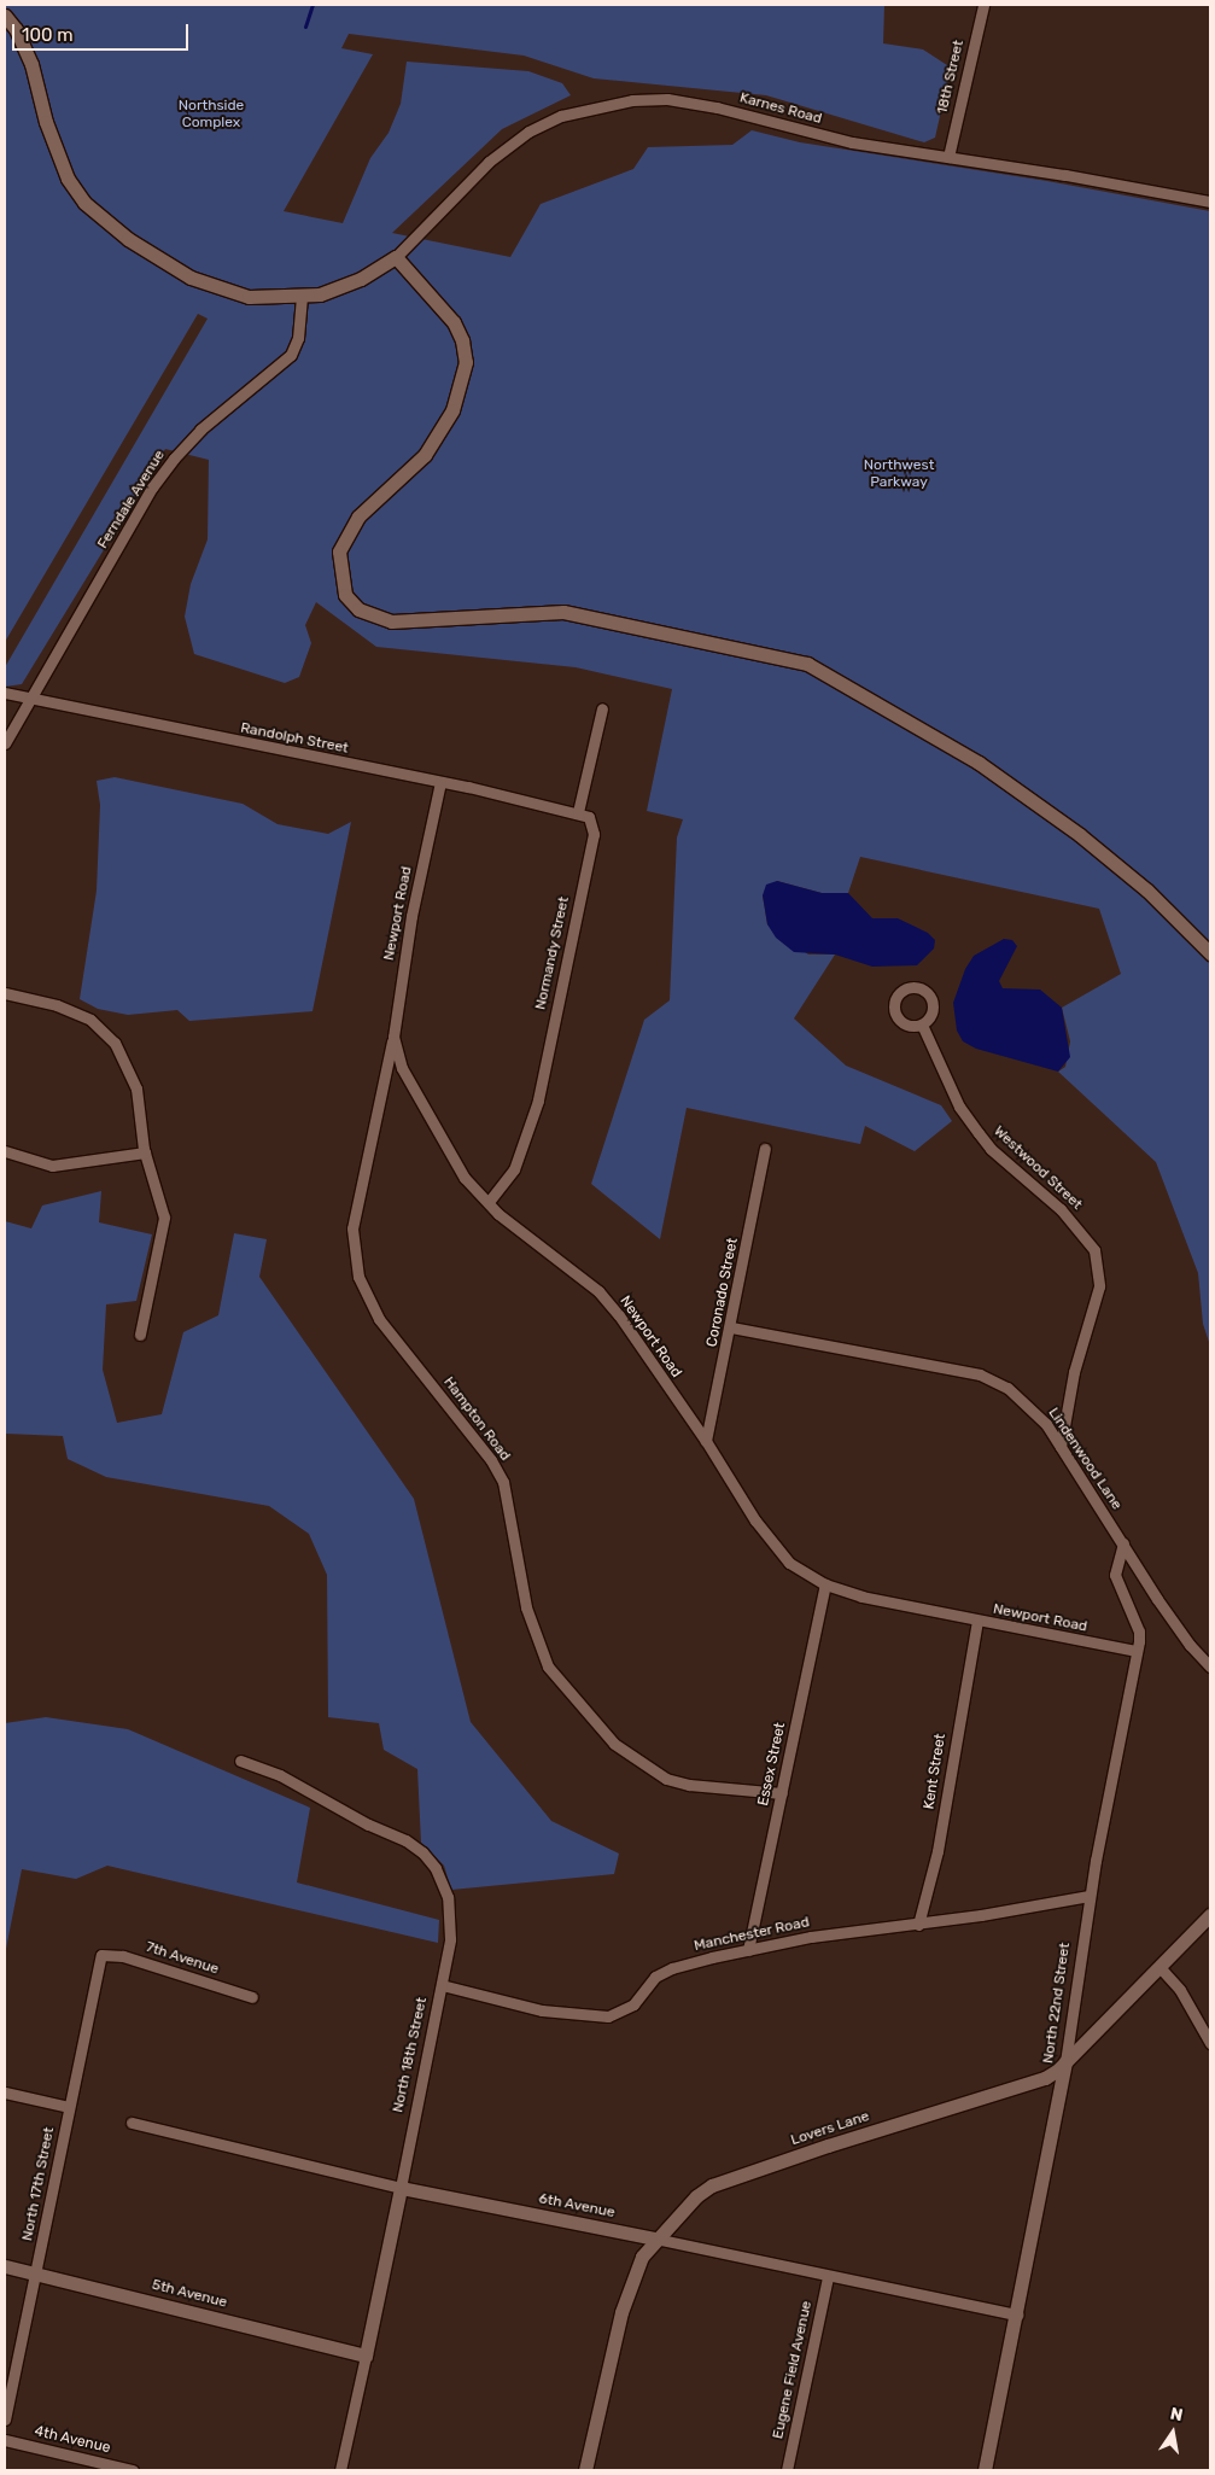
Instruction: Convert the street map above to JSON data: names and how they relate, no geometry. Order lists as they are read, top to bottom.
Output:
{
  "streets": {
    "street": [
      "18th Street",
      "Karnes Road",
      "Ferndale Avenue",
      "Randolph Street",
      "Newport Road",
      "Normandy Street",
      "Westwood Street",
      "Coronado Street",
      "Hampton Road",
      "Lindenwood Lane",
      "Essex Street",
      "Kent Street",
      "Manchester Road",
      "7th Avenue",
      "North 22nd Street",
      "North 18th Street",
      "Lovers Lane",
      "North 17th Street",
      "6th Avenue",
      "5th Avenue",
      "Eugene Field Avenue",
      "4th Avenue"
    ]
  },
  "crossings": [
    ["18th Street", "Karnes Road"],
    ["Ferndale Avenue", "Randolph Street"],
    ["Randolph Street", "Newport Road"],
    ["Randolph Street", "Normandy Street"],
    ["Newport Road", "Normandy Street"],
    ["Newport Road", "Coronado Street"],
    ["Newport Road", "Hampton Road"],
    ["Newport Road", "Essex Street"],
    ["Newport Road", "Kent Street"],
    ["Newport Road", "North 22nd Street"],
    ["Westwood Street", "Lindenwood Lane"],
    ["Coronado Street", "Lindenwood Lane"],
    ["Hampton Road", "Essex Street"],
    ["Lindenwood Lane", "North 22nd Street"],
    ["Essex Street", "Manchester Road"],
    ["Kent Street", "Manchester Road"],
    ["Manchester Road", "North 22nd Street"],
    ["Manchester Road", "North 18th Street"],
    ["7th Avenue", "North 17th Street"],
    ["North 22nd Street", "Lovers Lane"],
    ["North 22nd Street", "6th Avenue"],
    ["North 18th Street", "6th Avenue"],
    ["North 18th Street", "5th Avenue"],
    ["Lovers Lane", "6th Avenue"],
    ["North 17th Street", "5th Avenue"],
    ["6th Avenue", "Eugene Field Avenue"]
  ],
  "parks": ["Northside Complex", "Northwest Parkway"],
  "scale_bar": "100 m",
  "north": "top"
}
